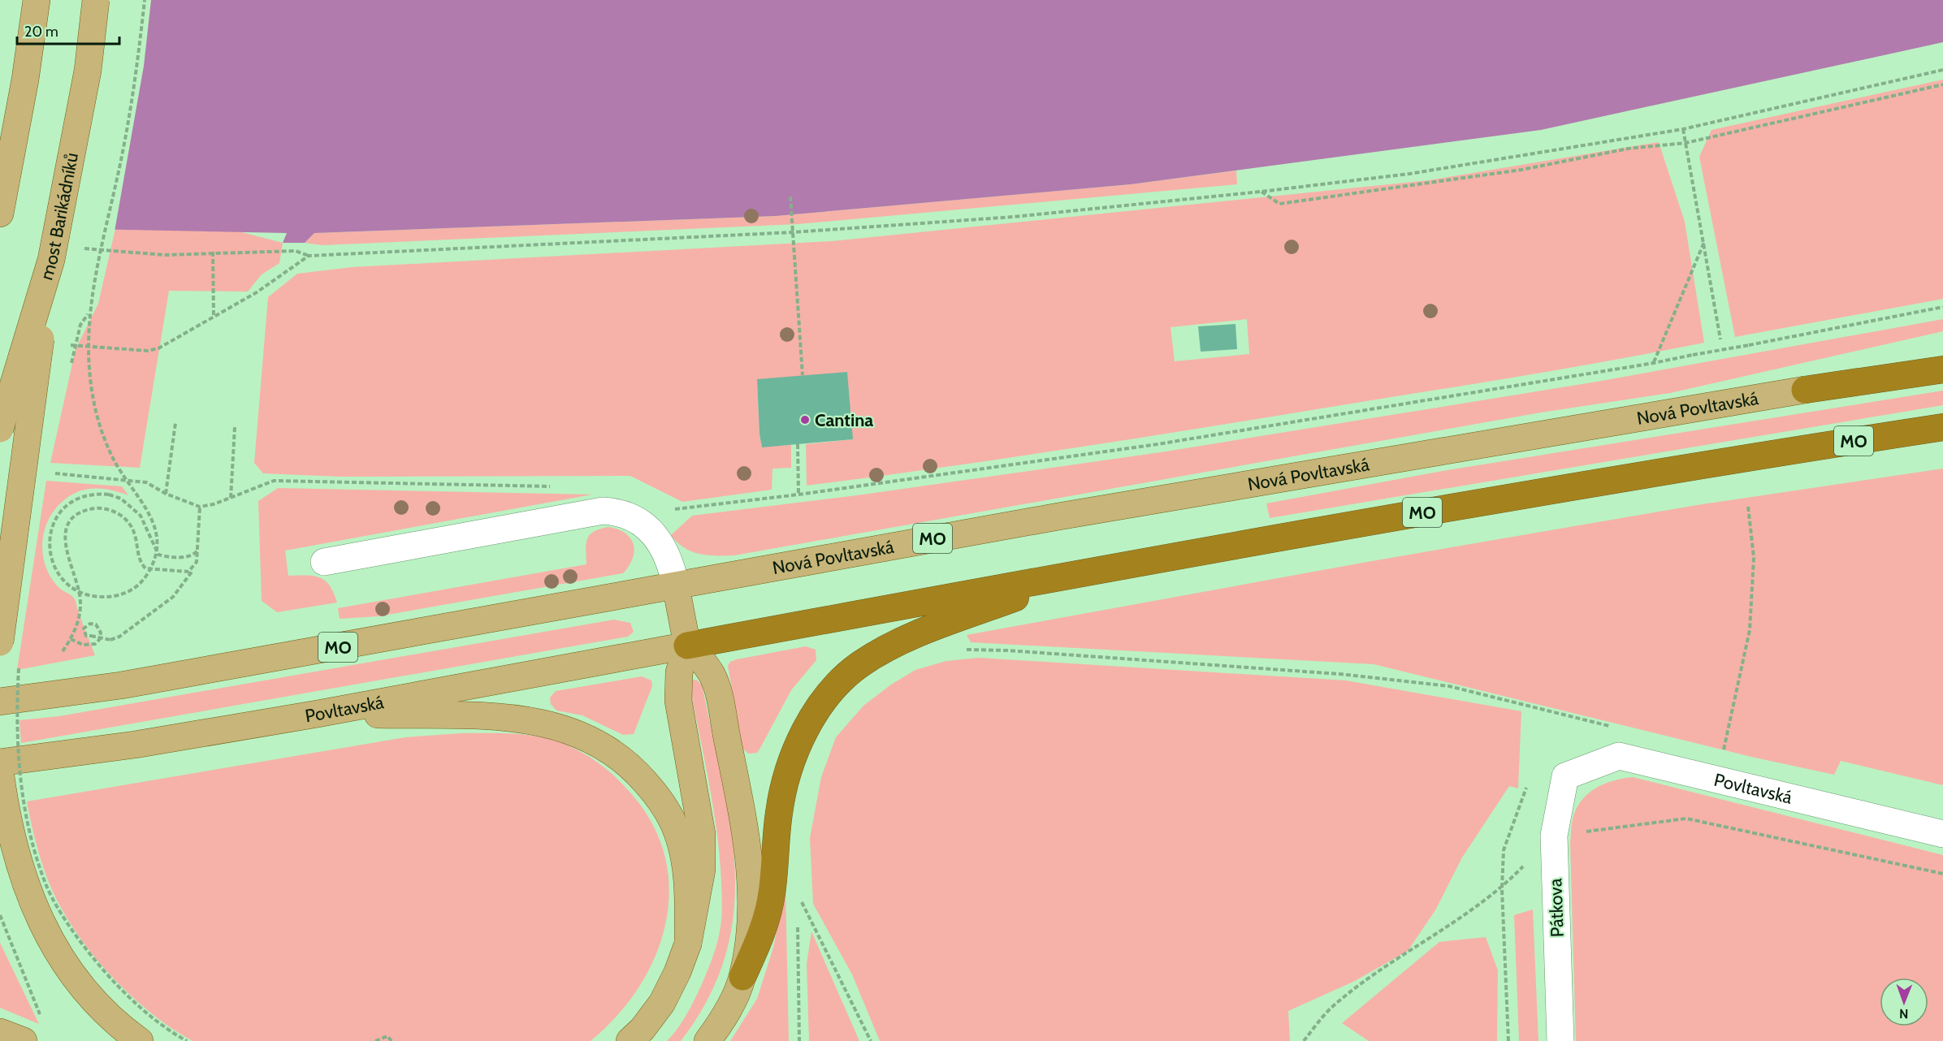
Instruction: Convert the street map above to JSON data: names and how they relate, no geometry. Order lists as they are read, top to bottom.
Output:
{
  "streets": {
    "highway": ["Nová Povltavská", "MO"],
    "main road": ["most Barikádníků", "Povltavská"],
    "street": ["Pátkova"]
  },
  "crossings": [
    ["Nová Povltavská", "MO"],
    ["MO", "Povltavská"],
    ["Povltavská", "Pátkova"]
  ],
  "places": ["Cantina"],
  "scale_bar": "20 m",
  "north": "bottom"
}
